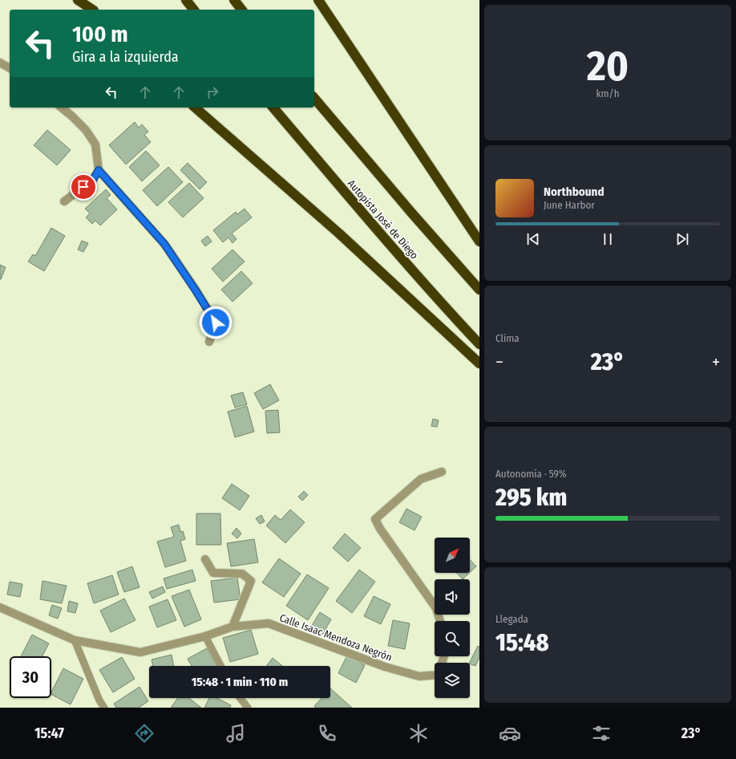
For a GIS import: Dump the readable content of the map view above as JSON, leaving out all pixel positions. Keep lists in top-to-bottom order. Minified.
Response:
{"streets":{"highway":["Autopista José de Diego"],"street":["Calle Isaac Mendoza Negrón"]},"north":"top right","page":{"tile":[["20","km/h"],"Clima",["Autonomía · 59%","295 km"],["Llegada","15:48"]],"turn":["100 m","Gira a la izquierda"],"song":["Northbound","June Harbor"],"heat":["−","23°","+"],"limit":"30","trip":"15:48 · 1 min · 110 m","tabs":["15:47","23°"]}}
